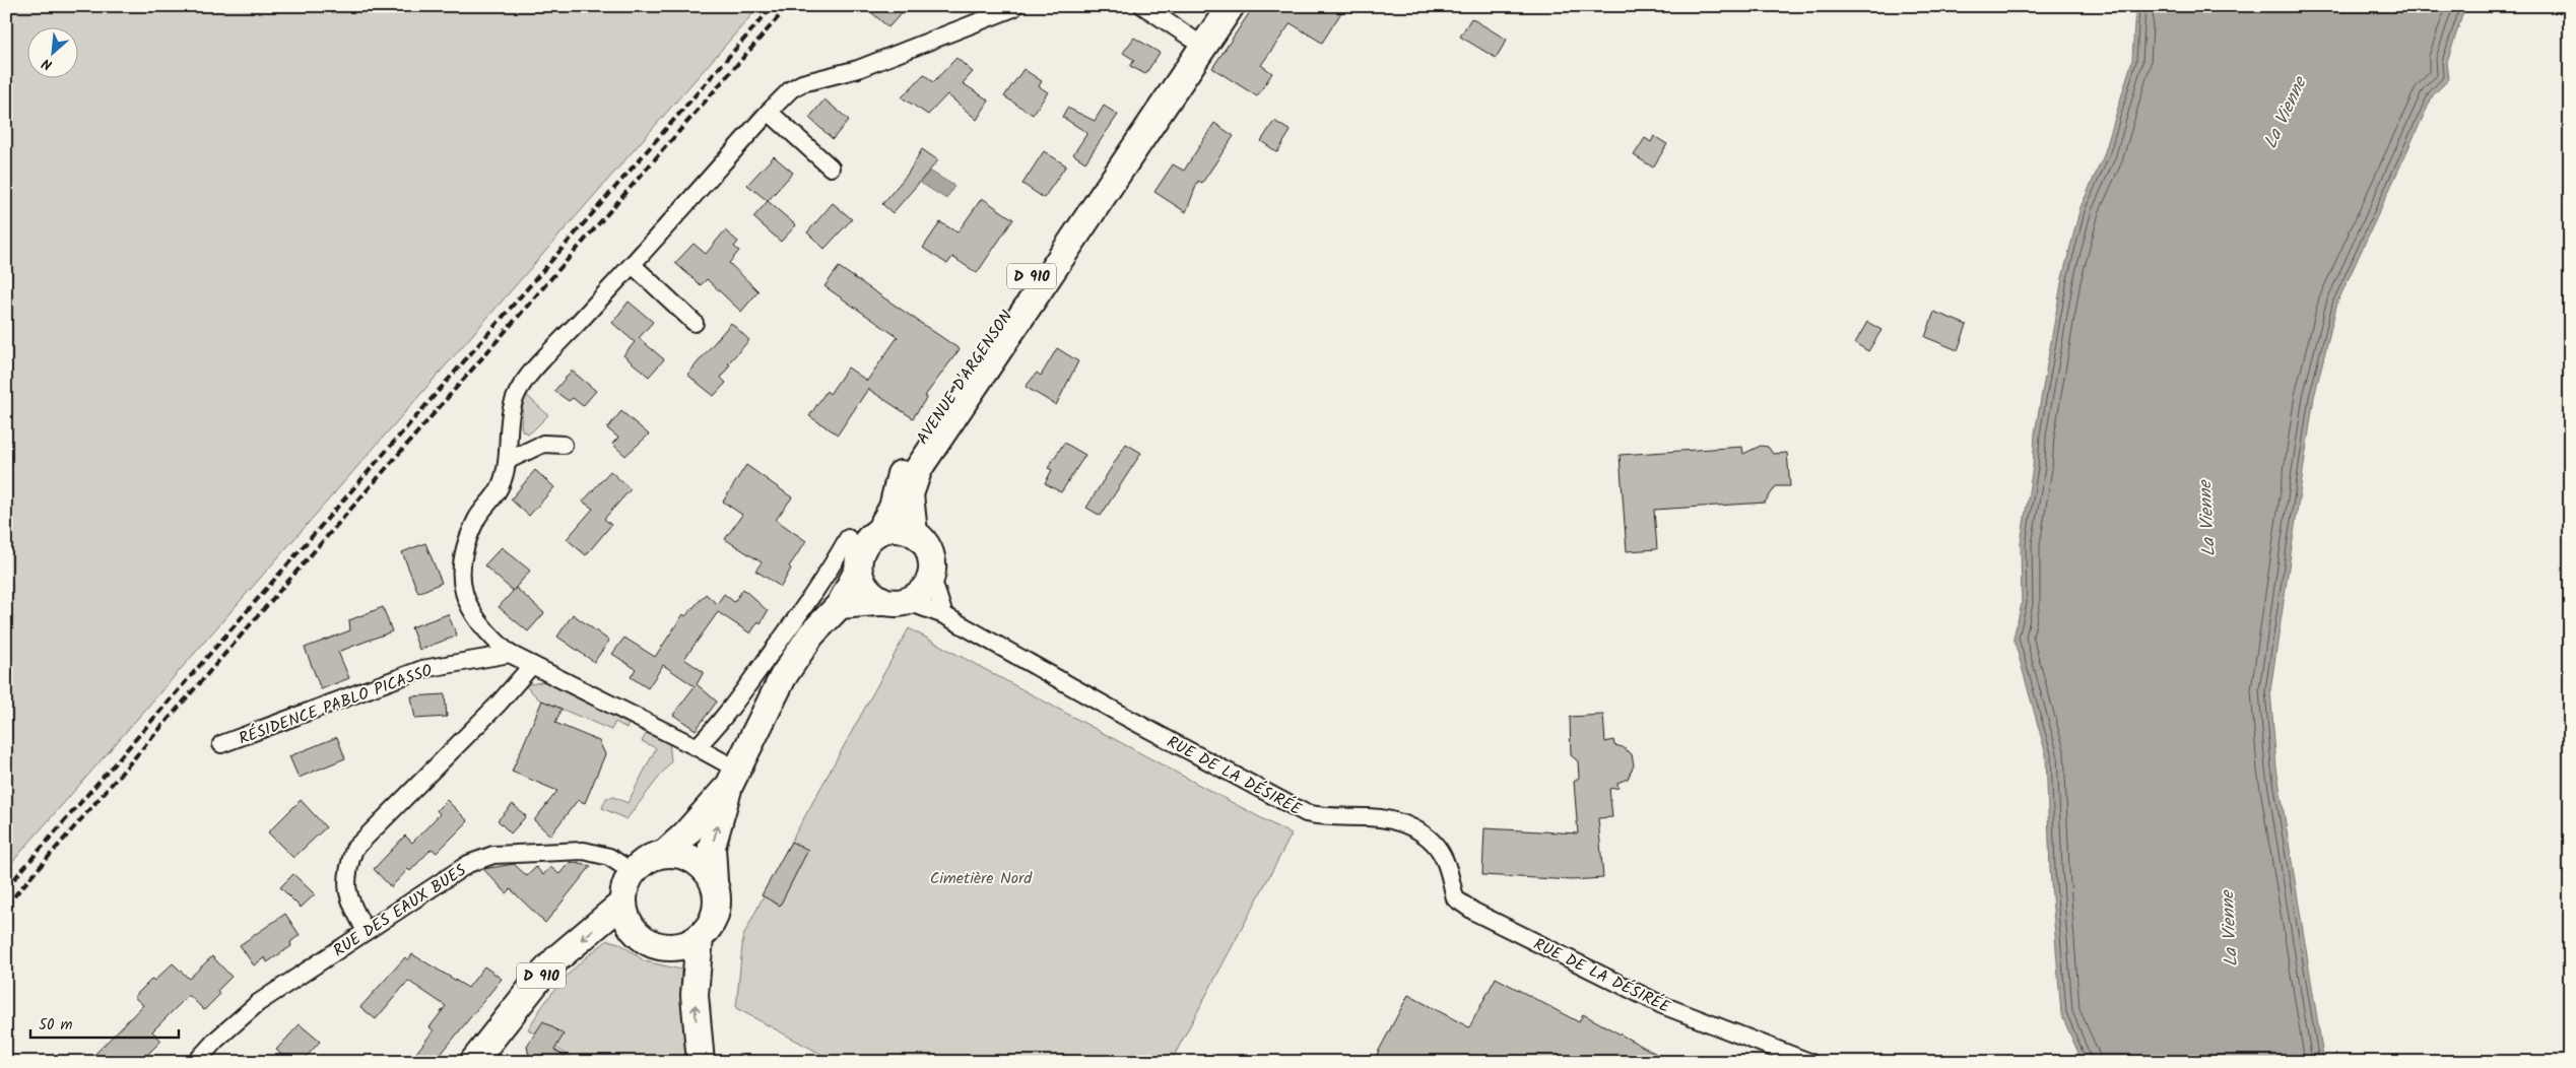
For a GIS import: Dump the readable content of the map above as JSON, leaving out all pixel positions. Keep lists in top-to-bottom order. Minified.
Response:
{"streets":{"main road":["D 910","AVENUE D'ARGENSON"],"street":["RÉSIDENCE PABLO PICASSO","RUE DE LA DÉSIRÉE","RUE DES EAUX BUES"]},"crossings":[["D 910","AVENUE D'ARGENSON"],["D 910","RUE DES EAUX BUES"],["AVENUE D'ARGENSON","RUE DE LA DÉSIRÉE"]],"water":["La Vienne"],"parks":["Cimetière Nord"],"scale_bar":"50 m","north":"bottom left"}
